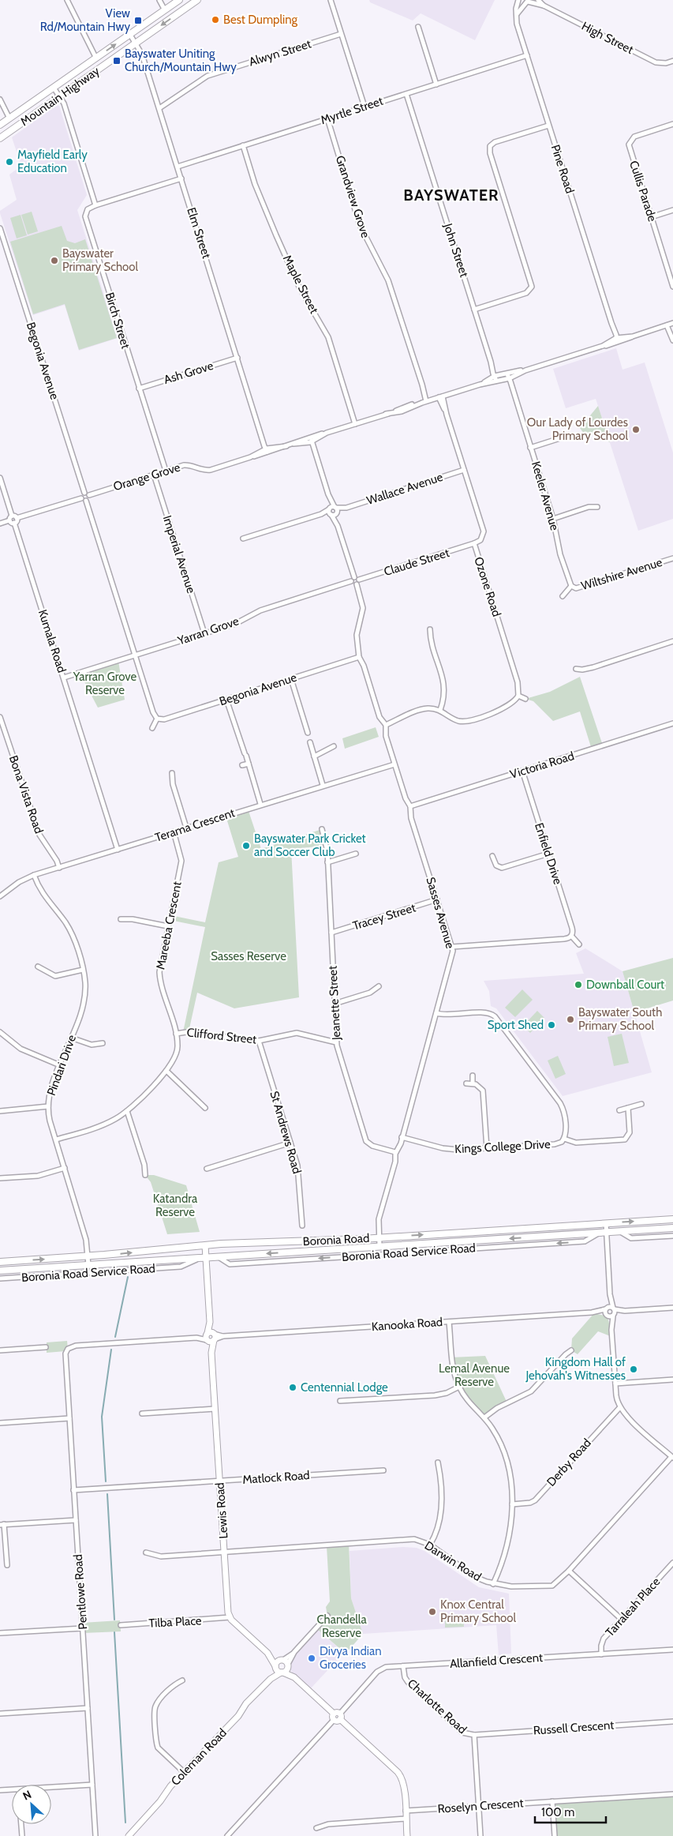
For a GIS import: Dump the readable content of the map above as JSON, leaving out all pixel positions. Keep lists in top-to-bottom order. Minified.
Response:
{"streets":{"main road":["Mountain Highway","Boronia Road"],"street":["High Street","Alwyn Street","Myrtle Street","Pine Road","Cullis Parade","Grandview Grove","Elm Street","John Street","Maple Street","Birch Street","Begonia Avenue","Ash Grove","Orange Grove","Wallace Avenue","Keeler Avenue","Imperial Avenue","Claude Street","Wiltshire Avenue","Ozone Road","Yarran Grove","Kumala Road","Victoria Road","Bona Vista Road","Terama Crescent","Enfield Drive","Sasses Avenue","Tracey Street","Mareeba Crescent","Jeanette Street","Clifford Street","Pindari Drive","St Andrews Road","Kings College Drive","Boronia Road Service Road","Kanooka Road","Derby Road","Matlock Road","Lewis Road","Darwin Road","Pentlowe Road","Tarraleah Place","Tilba Place","Allanfield Crescent","Charlotte Road","Russell Crescent","Coleman Road","Roselyn Crescent"]},"crossings":[["High Street","Pine Road"],["Alwyn Street","Elm Street"],["Mountain Highway","Elm Street"],["Myrtle Street","Pine Road"],["Myrtle Street","Grandview Grove"],["Myrtle Street","Elm Street"],["Myrtle Street","John Street"],["Myrtle Street","Maple Street"],["Pine Road","Orange Grove"],["Grandview Grove","Orange Grove"],["Elm Street","Ash Grove"],["Elm Street","Orange Grove"],["John Street","Orange Grove"],["Maple Street","Orange Grove"],["Birch Street","Ash Grove"],["Birch Street","Orange Grove"],["Begonia Avenue","Sasses Avenue"],["Orange Grove","Keeler Avenue"],["Orange Grove","Imperial Avenue"],["Orange Grove","Ozone Road"],["Wallace Avenue","Ozone Road"],["Keeler Avenue","Wiltshire Avenue"],["Imperial Avenue","Yarran Grove"],["Claude Street","Ozone Road"],["Yarran Grove","Kumala Road"],["Kumala Road","Terama Crescent"],["Victoria Road","Enfield Drive"],["Victoria Road","Sasses Avenue"],["Bona Vista Road","Terama Crescent"],["Terama Crescent","Sasses Avenue"],["Terama Crescent","Mareeba Crescent"],["Terama Crescent","Pindari Drive"],["Sasses Avenue","Tracey Street"],["Sasses Avenue","Jeanette Street"],["Sasses Avenue","Kings College Drive"],["Sasses Avenue","Boronia Road"],["Tracey Street","Jeanette Street"],["Mareeba Crescent","Clifford Street"],["Mareeba Crescent","Pindari Drive"],["Jeanette Street","Clifford Street"],["Clifford Street","St Andrews Road"],["Pindari Drive","Boronia Road"],["Boronia Road","Boronia Road Service Road"],["Boronia Road","Lewis Road"],["Kanooka Road","Lewis Road"],["Kanooka Road","Pentlowe Road"],["Matlock Road","Lewis Road"],["Matlock Road","Pentlowe Road"],["Lewis Road","Darwin Road"],["Lewis Road","Pentlowe Road"],["Lewis Road","Tilba Place"],["Tarraleah Place","Allanfield Crescent"],["Allanfield Crescent","Charlotte Road"],["Charlotte Road","Russell Crescent"],["Charlotte Road","Roselyn Crescent"]],"one_way":["Boronia Road Service Road"],"districts":["BAYSWATER"],"parks":["Yarran Grove Reserve","Sasses Reserve","Katandra Reserve","Lemal Avenue Reserve","Chandella Reserve"],"places":{"other":["Best Dumpling","Mayfield Early Education","Bayswater Primary School","Our Lady of Lourdes Primary School","Bayswater Park Cricket and Soccer Club","Downball Court","Bayswater South Primary School","Sport Shed","Kingdom Hall of Jehovah's Witnesses","Centennial Lodge","Knox Central Primary School","Divya Indian Groceries"],"transit":["View Rd/Mountain Hwy","Bayswater Uniting Church/Mountain Hwy"]},"scale_bar":"100 m","north":"top left"}
